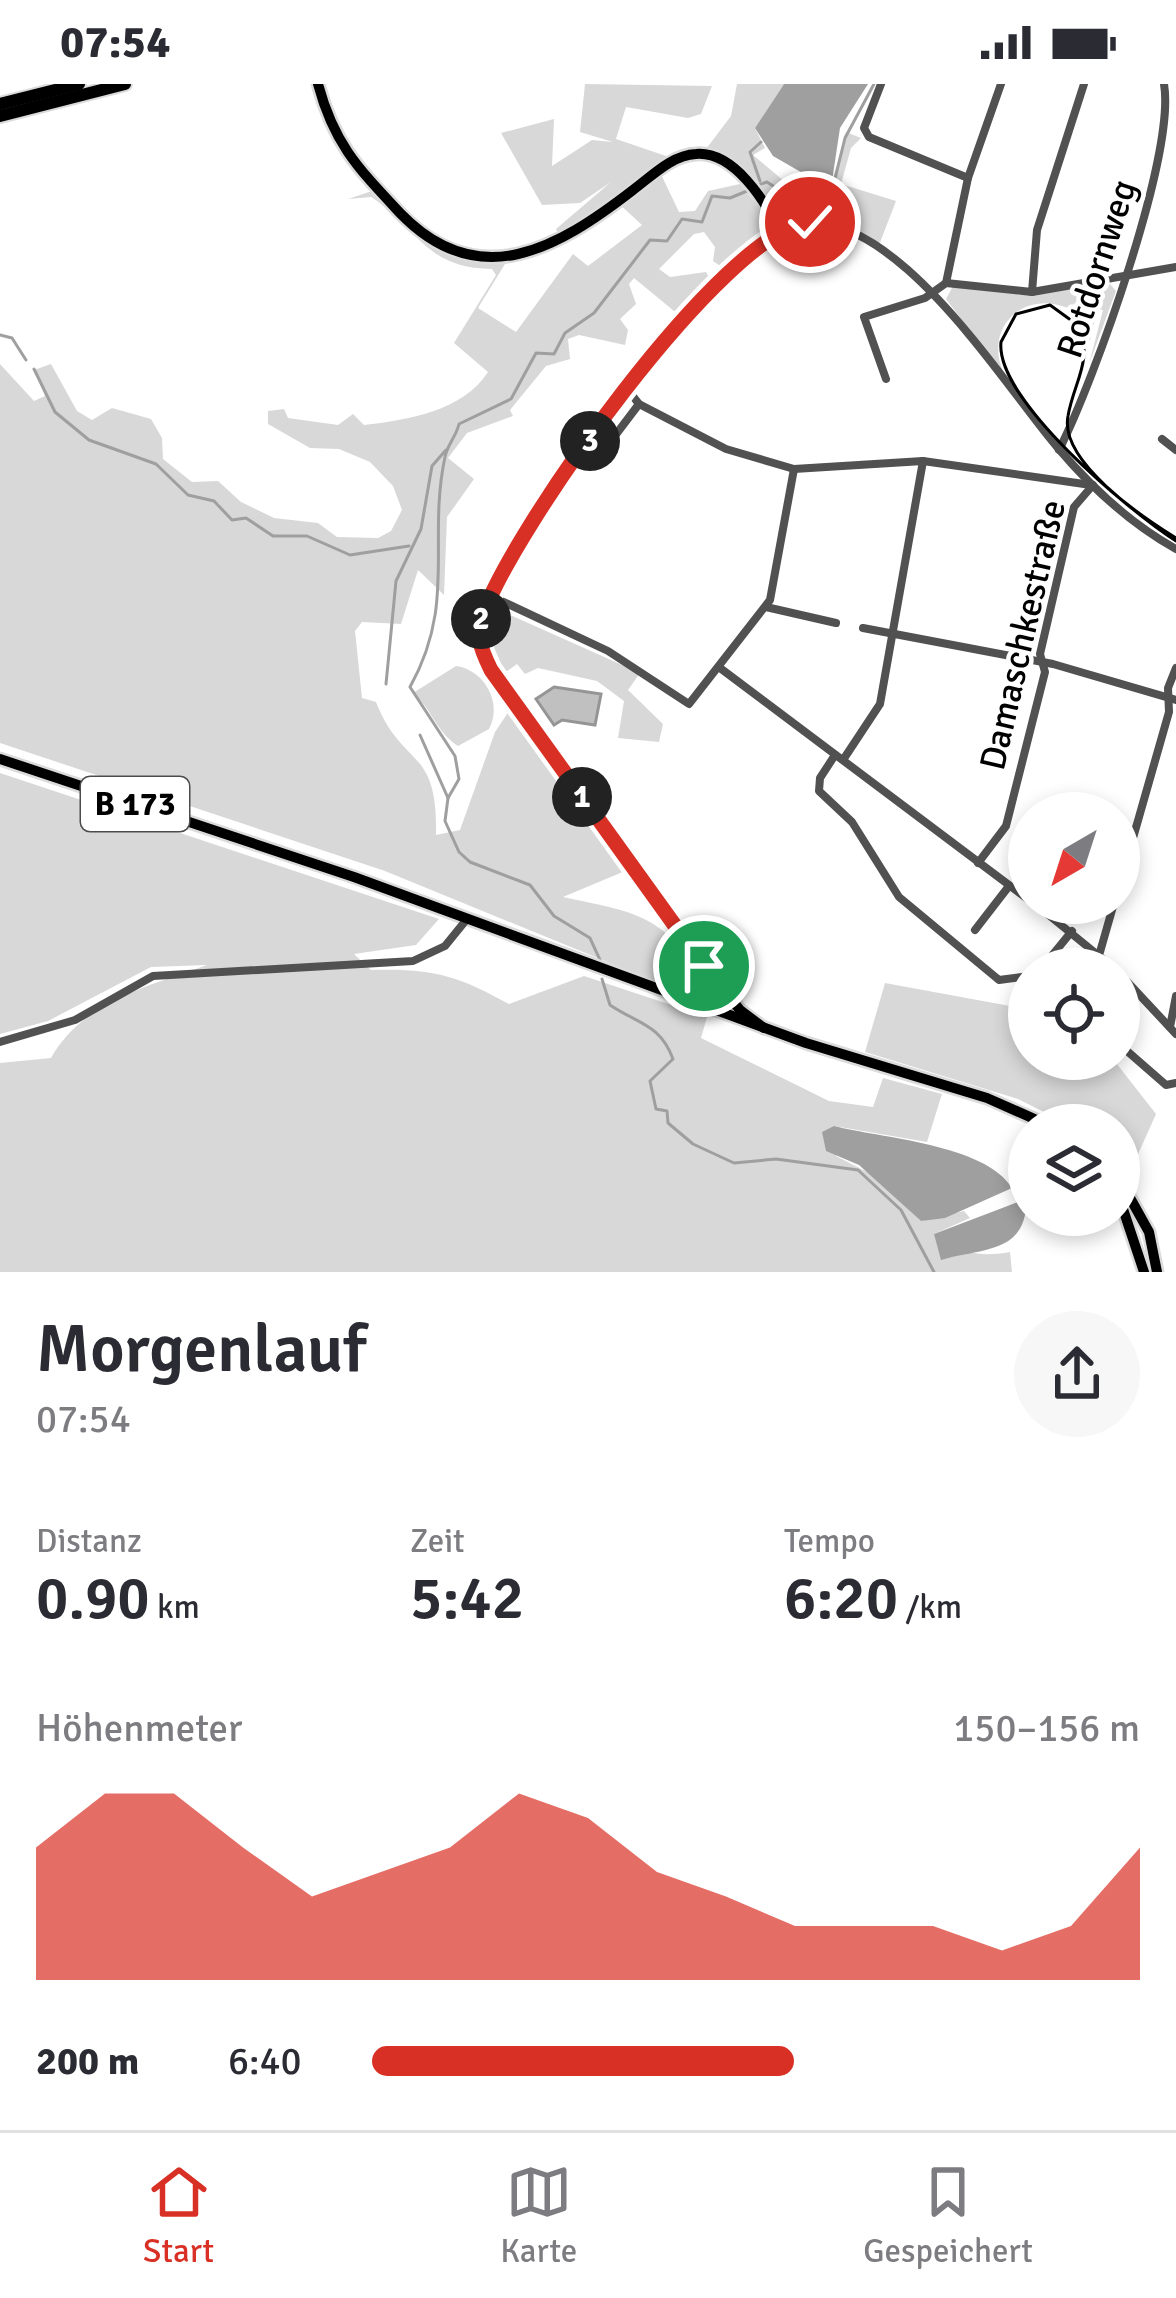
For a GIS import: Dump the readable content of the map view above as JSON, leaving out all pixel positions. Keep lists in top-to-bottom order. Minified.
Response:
{"streets":{"main road":["B 173"],"street":["Rotdornweg","Damaschkestraße"]},"north":"bottom left","page":{"status":"07:54","pins":["3","2","1"],"heading":["Morgenlauf","07:54"],"stats":[["Distanz","0.90 km"],["Zeit","5:42"],["Tempo","6:20 /km"]],"chart":["Höhenmeter","150–156 m"],"list":[{"name":"200 m","note":"6:40"}],"tabs":["Start","Karte","Gespeichert"]}}
